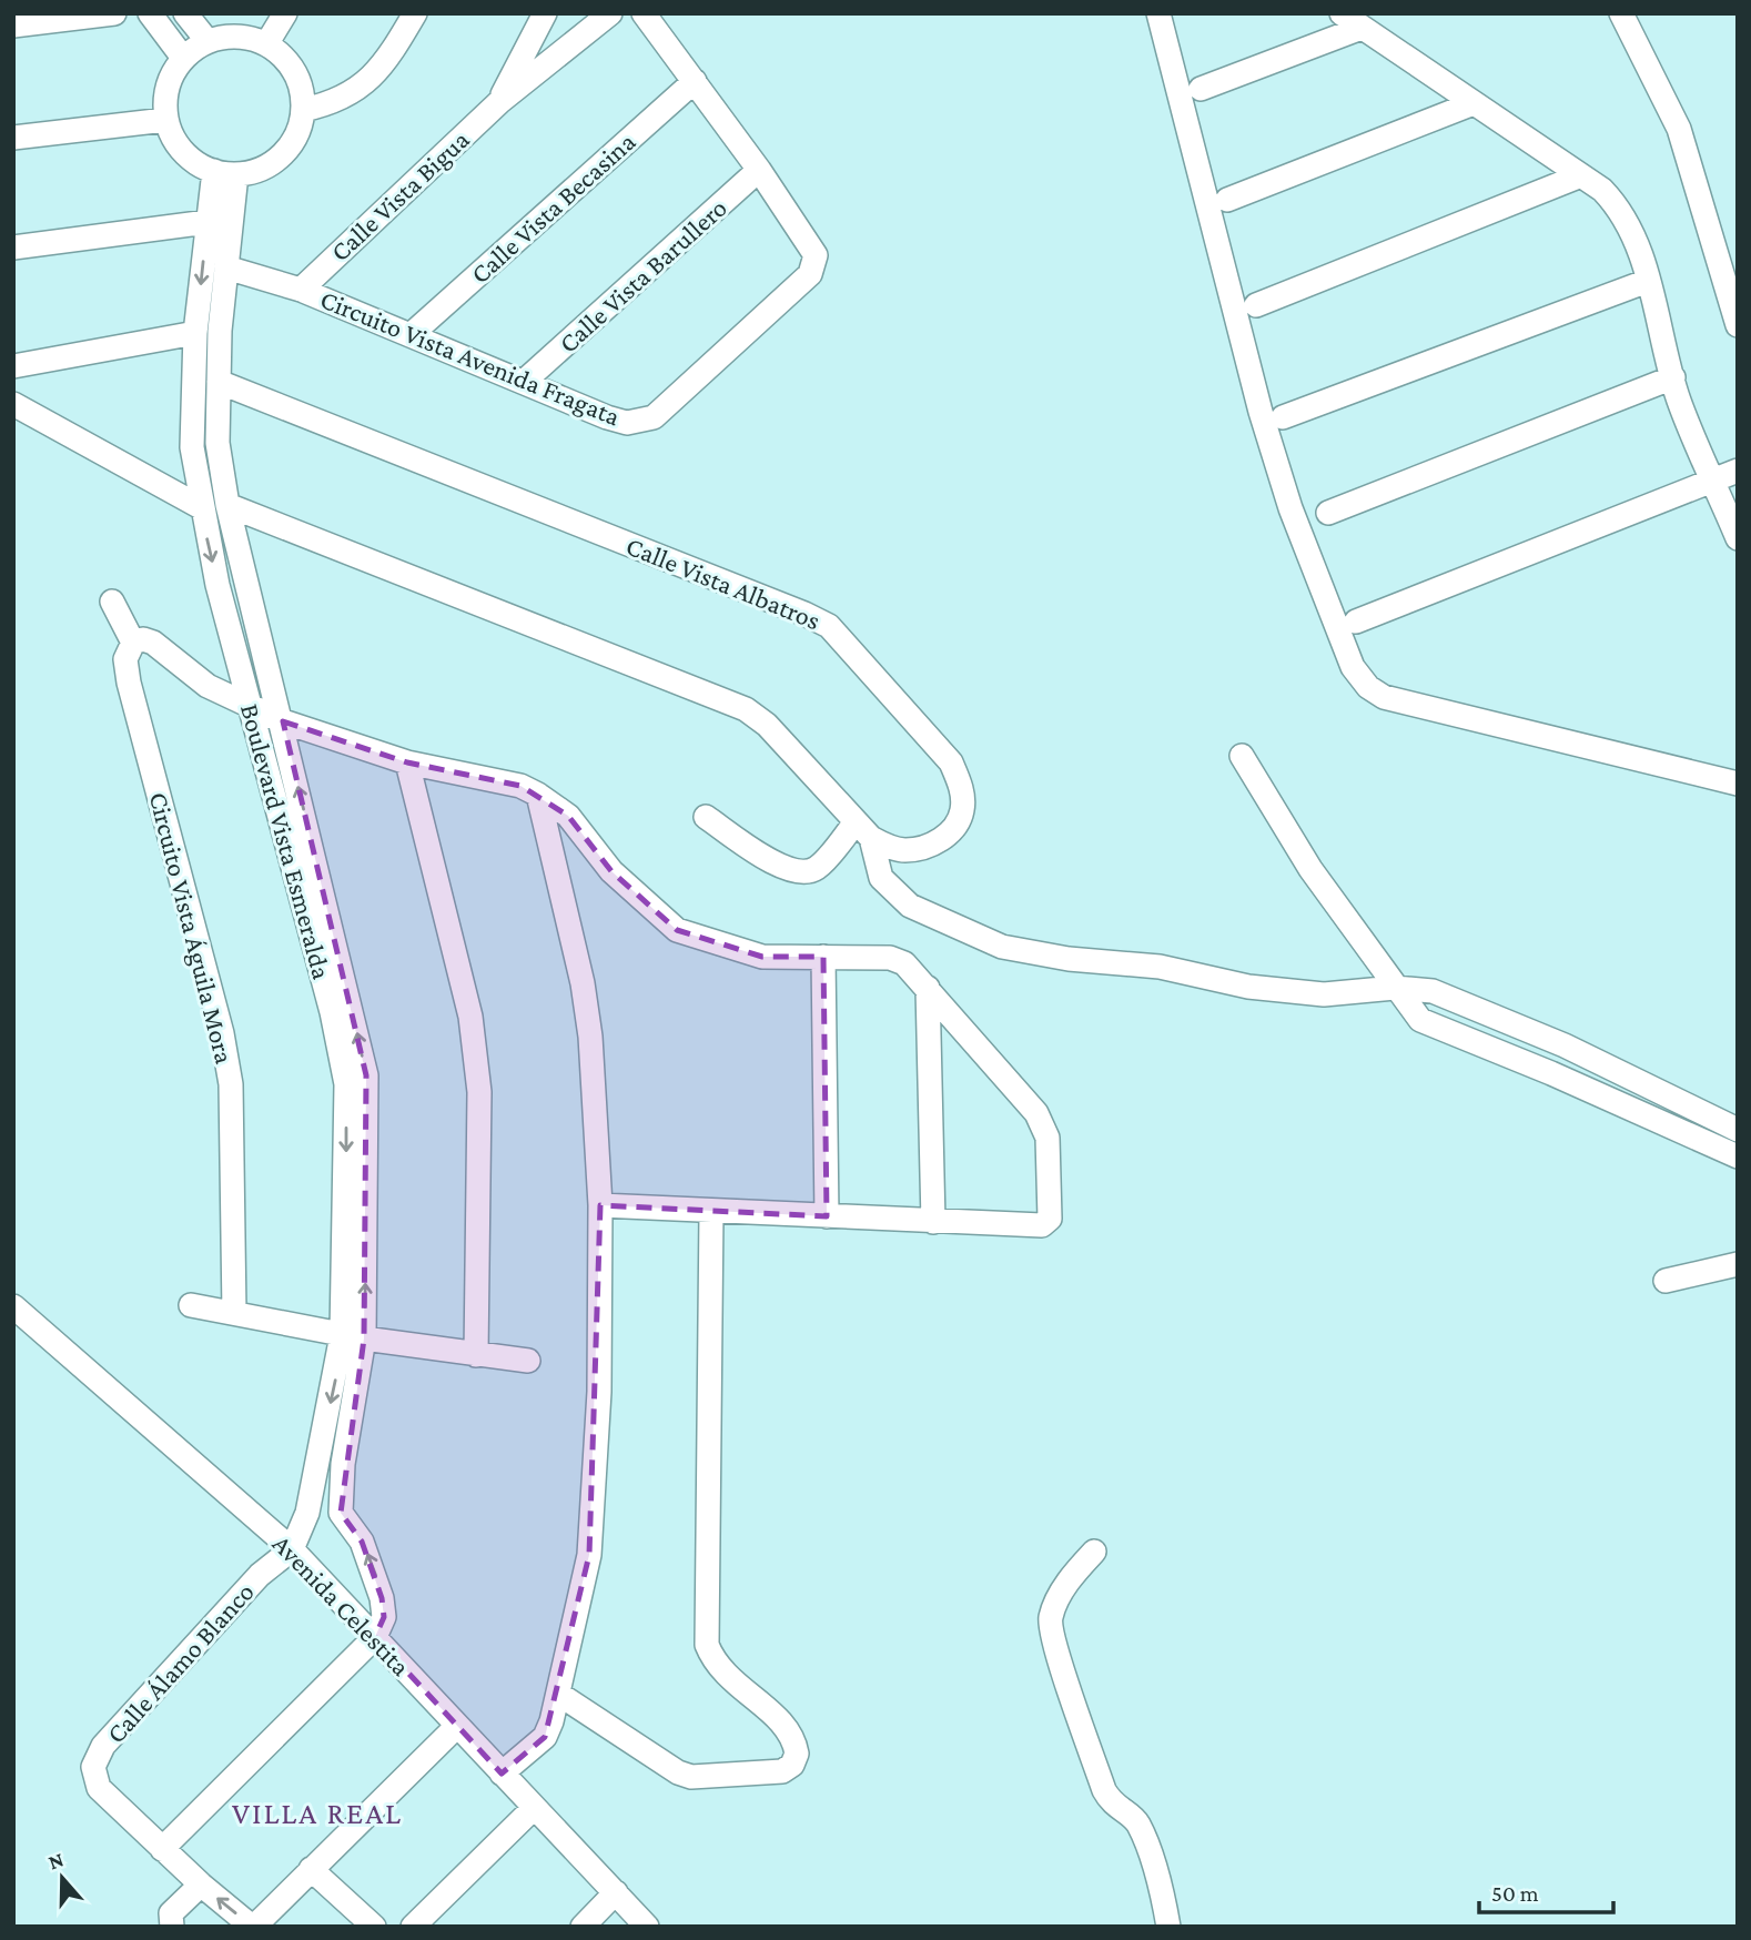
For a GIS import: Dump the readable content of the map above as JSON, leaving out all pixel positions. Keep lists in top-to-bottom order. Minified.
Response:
{"streets":{"street":["Calle Vista Bigua","Calle Vista Becasina","Calle Vista Barullero","Circuito Vista Avenida Fragata","Calle Vista Albatros","Boulevard Vista Esmeralda","Circuito Vista Águila Mora","Avenida Celestita","Calle Álamo Blanco"]},"crossings":[["Calle Vista Bigua","Circuito Vista Avenida Fragata"],["Calle Vista Becasina","Circuito Vista Avenida Fragata"],["Calle Vista Barullero","Circuito Vista Avenida Fragata"],["Circuito Vista Avenida Fragata","Boulevard Vista Esmeralda"],["Calle Vista Albatros","Boulevard Vista Esmeralda"],["Boulevard Vista Esmeralda","Avenida Celestita"],["Boulevard Vista Esmeralda","Calle Álamo Blanco"],["Avenida Celestita","Calle Álamo Blanco"]],"districts":["VILLA REAL"],"scale_bar":"50 m","north":"top"}
